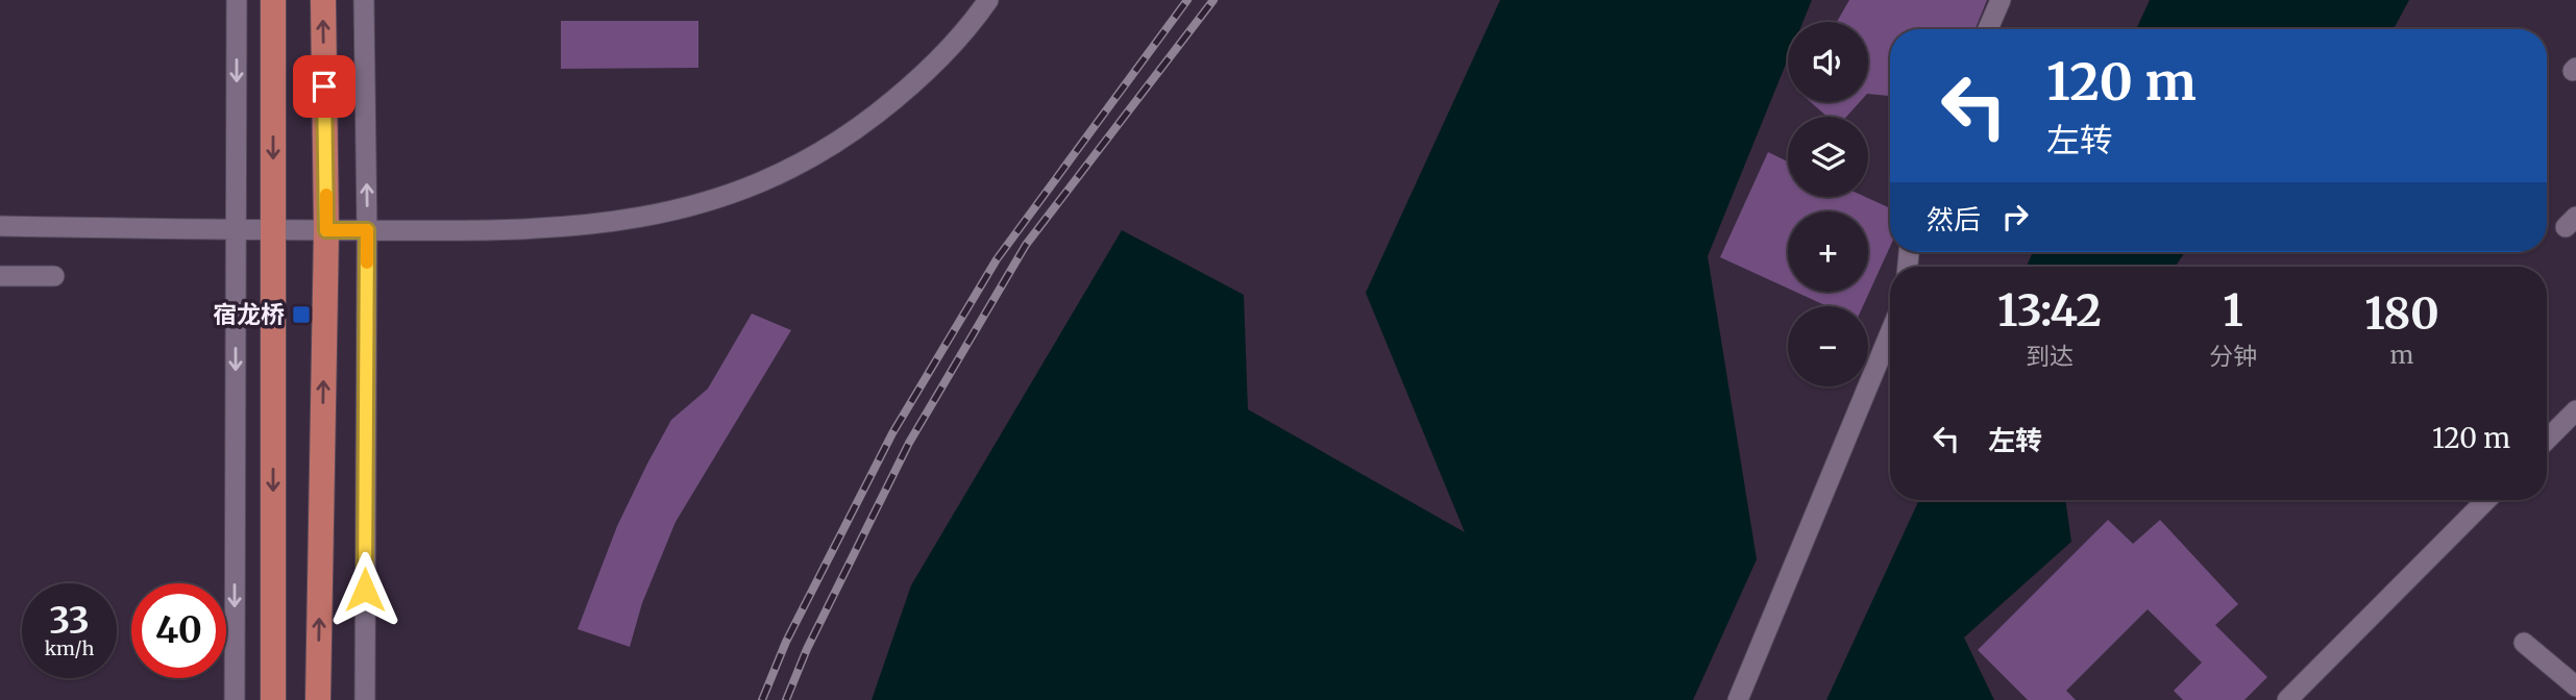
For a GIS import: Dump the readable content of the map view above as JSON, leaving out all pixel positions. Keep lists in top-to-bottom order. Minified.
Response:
{"places":{"transit":["宿龙桥"]},"page":{"map_buttons":["+","−"],"turn":["120 m","左转"],"then":"然后","eta":["13:42","到达","1","分钟","180","m"],"list":[{"name":"左转","value":"120 m"}],"speed":"33 km/h","limit":"40"}}
